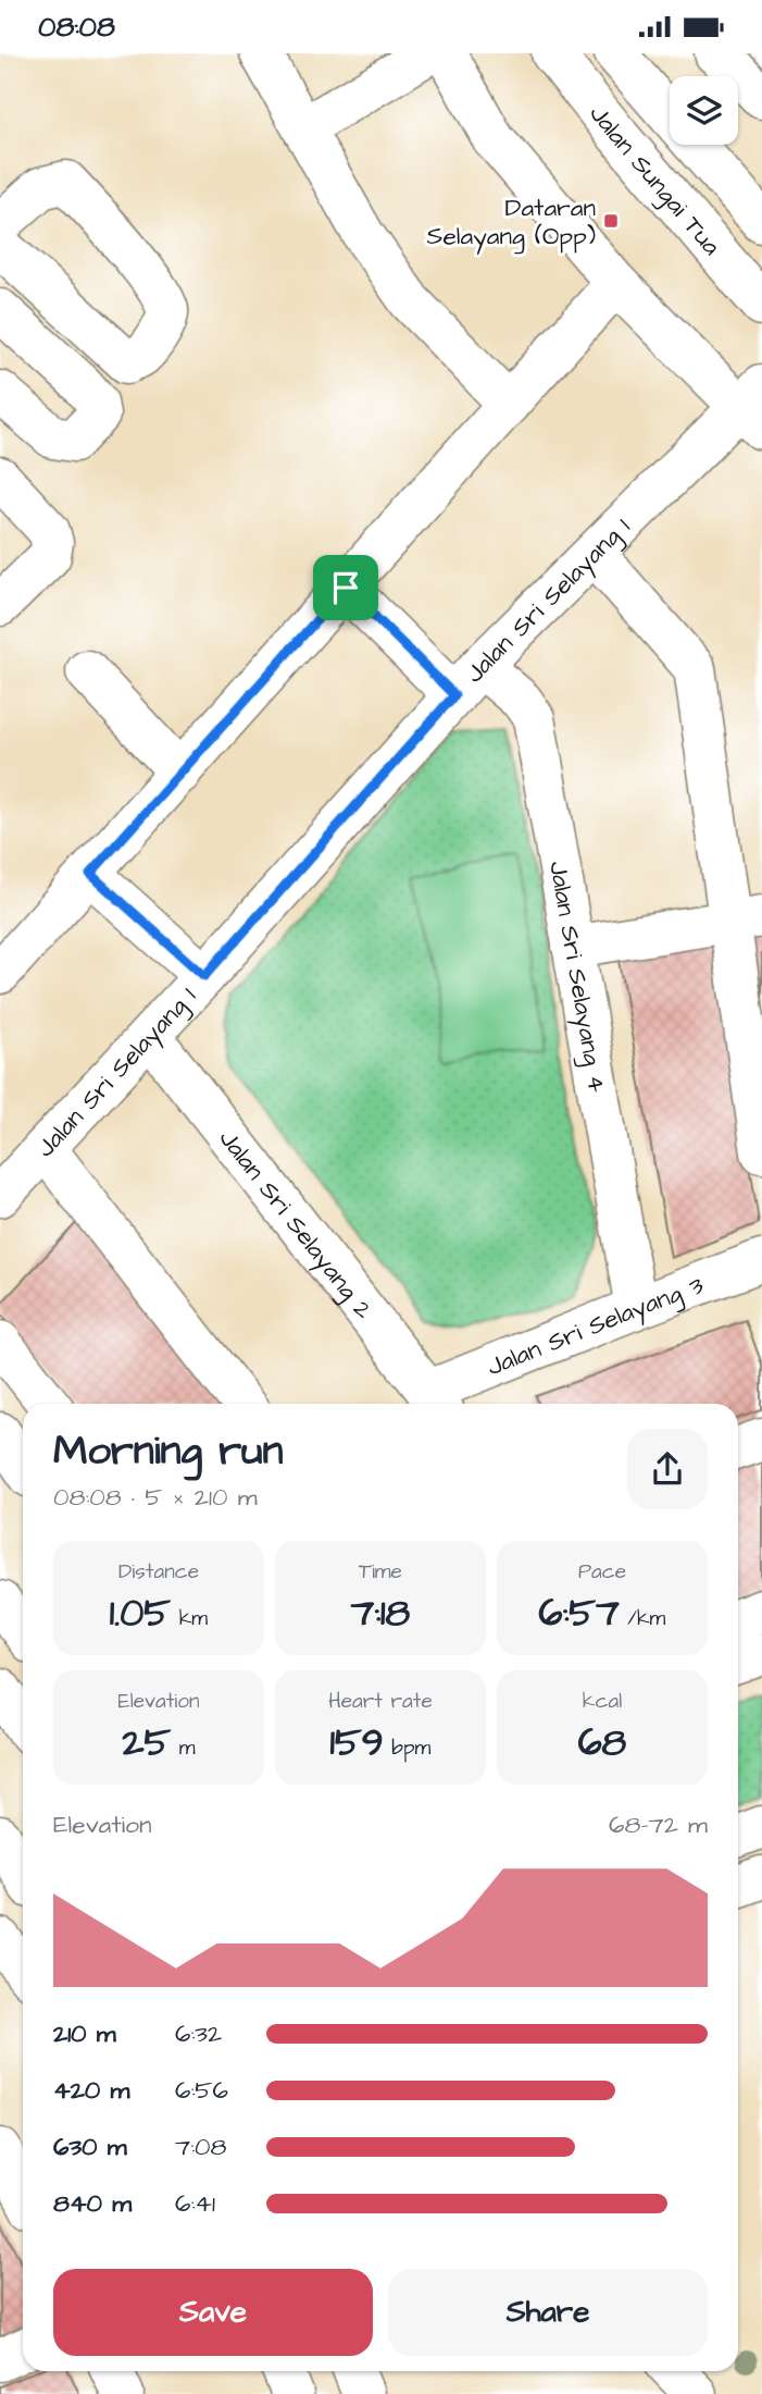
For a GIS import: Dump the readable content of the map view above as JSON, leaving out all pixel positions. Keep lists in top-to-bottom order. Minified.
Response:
{"streets":{"main road":["Jalan Sungai Tua","Jalan Sri Selayang 1","Jalan Sri Selayang 4","Jalan Sri Selayang 2","Jalan Sri Selayang 3"]},"crossings":[["Jalan Sri Selayang 1","Jalan Sri Selayang 4"],["Jalan Sri Selayang 1","Jalan Sri Selayang 2"],["Jalan Sri Selayang 4","Jalan Sri Selayang 3"],["Jalan Sri Selayang 2","Jalan Sri Selayang 3"]],"places":{"transit":["Dataran Selayang (Opp)"]},"page":{"status":"08:08","heading":["Morning run","08:08 · 5 × 210 m"],"stats":[["Distance","1.05 km"],["Time","7:18"],["Pace","6:57 /km"],["Elevation","25 m"],["Heart rate","159 bpm"],["kcal","68"]],"chart":["Elevation","68–72 m"],"list":[{"name":"210 m","note":"6:32"},{"name":"420 m","note":"6:56"},{"name":"630 m","note":"7:08"},{"name":"840 m","note":"6:41"}],"buttons":["Save","Share"]}}
